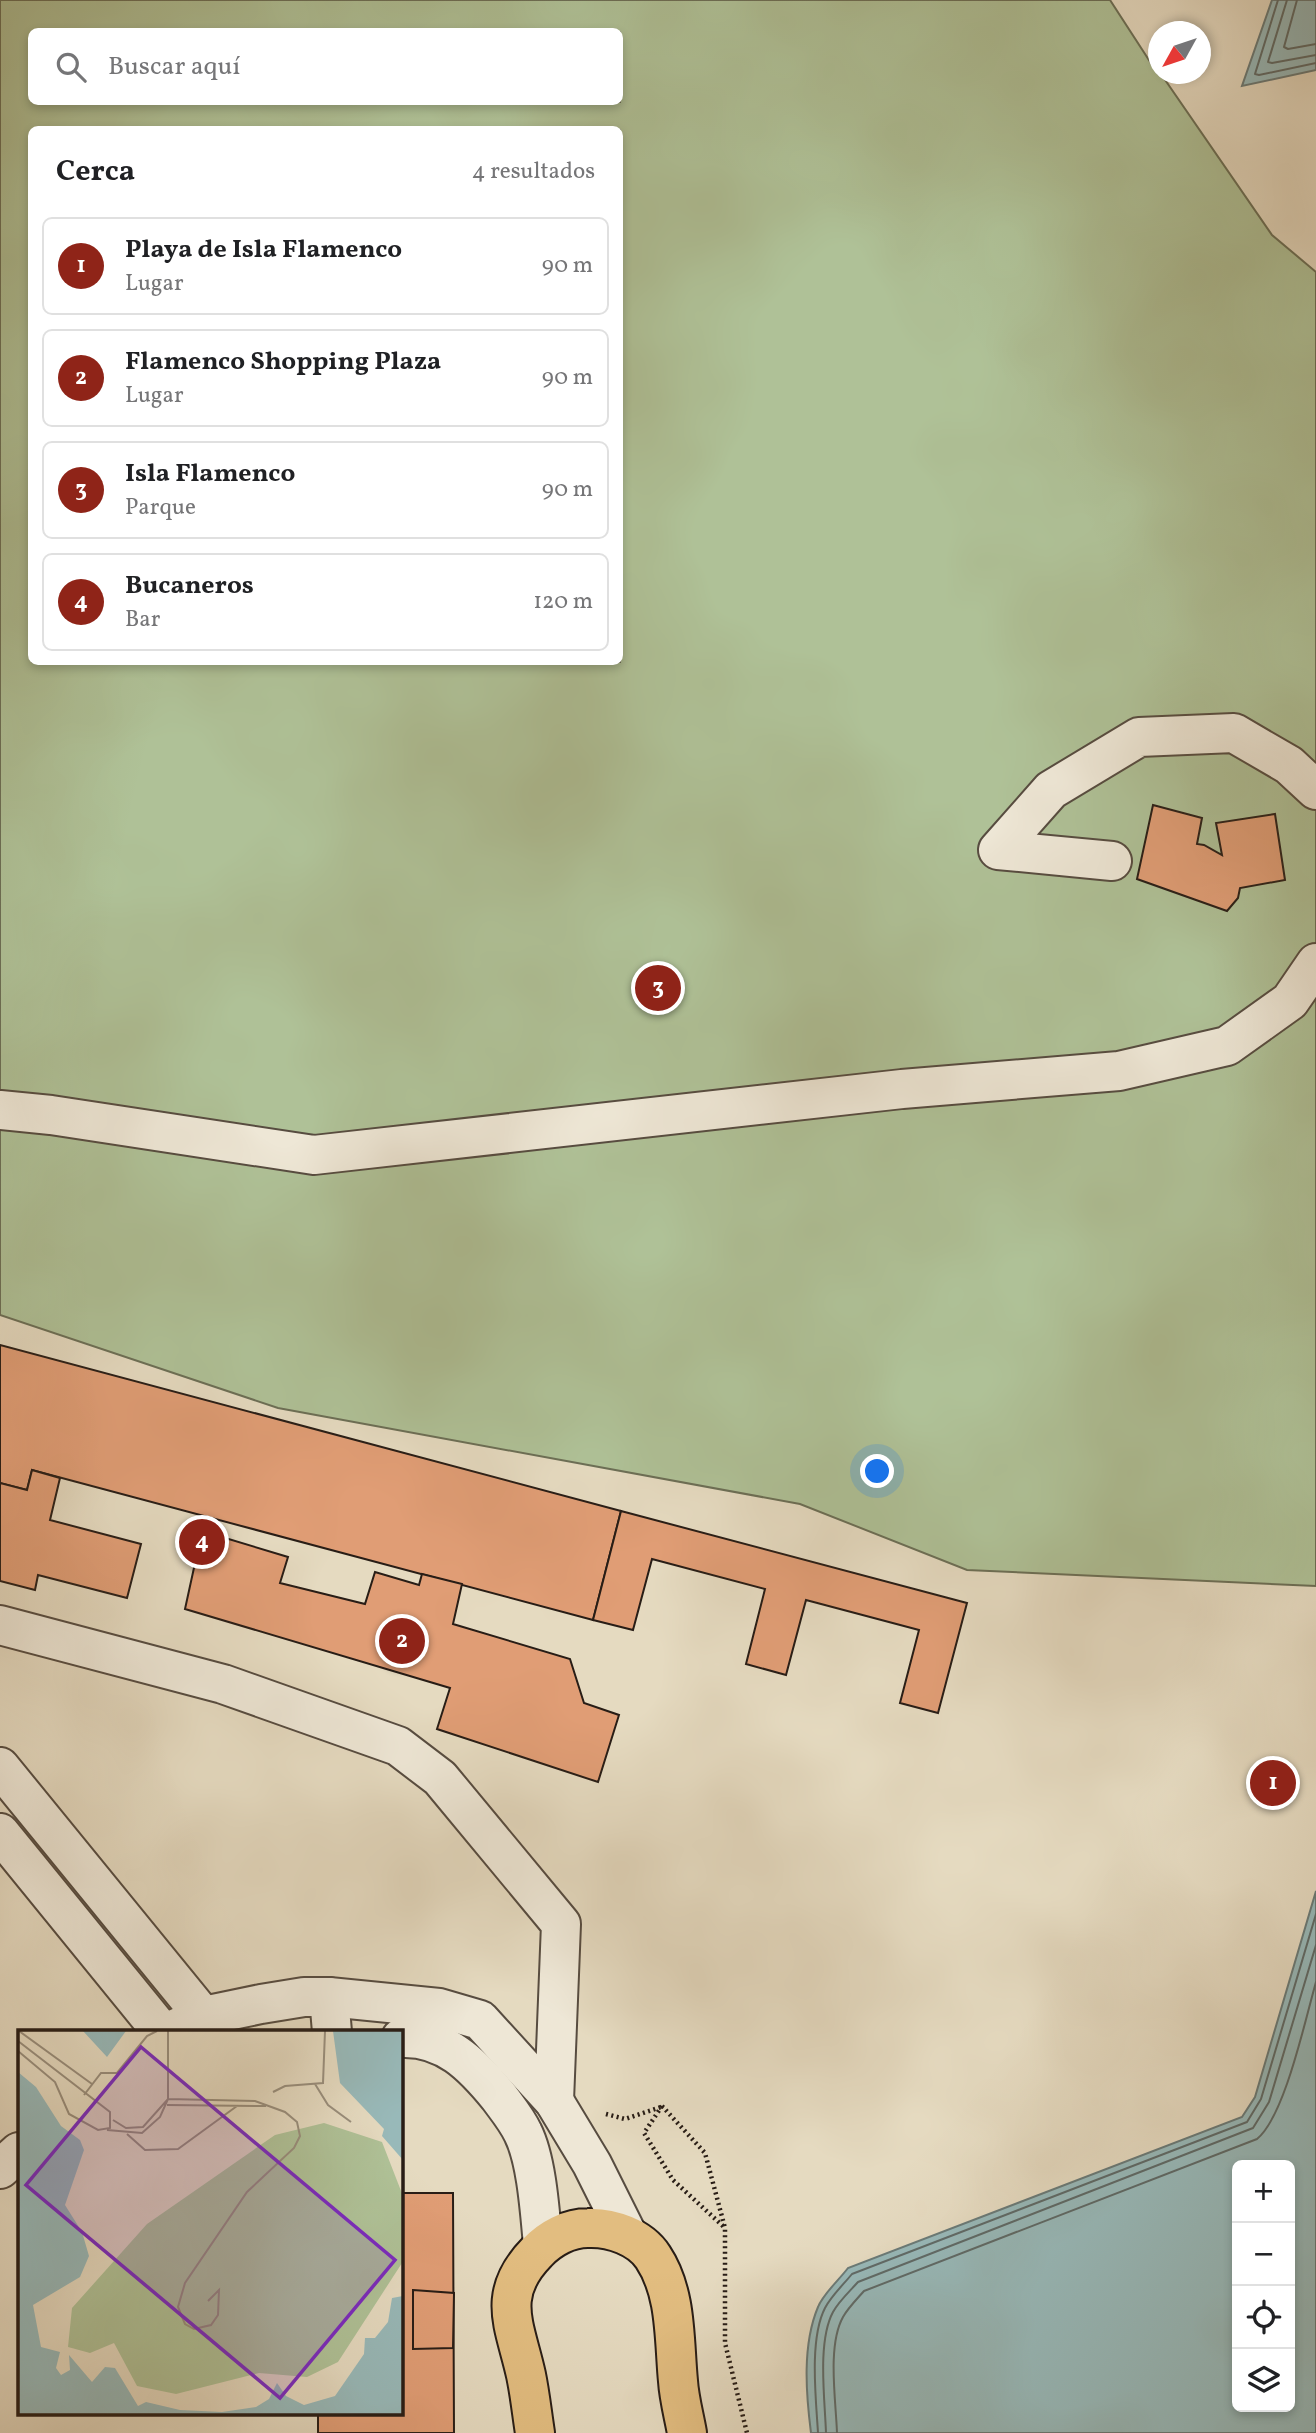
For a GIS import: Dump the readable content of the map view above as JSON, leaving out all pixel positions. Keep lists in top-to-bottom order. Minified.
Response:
{"north":"bottom left","page":{"search":"Buscar aquí","heading":["Cerca","4 resultados"],"list":[{"mark":"1","name":"Playa de Isla Flamenco","note":"Lugar","value":"90 m"},{"mark":"2","name":"Flamenco Shopping Plaza","note":"Lugar","value":"90 m"},{"mark":"3","name":"Isla Flamenco","note":"Parque","value":"90 m"},{"mark":"4","name":"Bucaneros","note":"Bar","value":"120 m"}],"pins":["3","4","2","1"],"map_buttons":["+","−"]}}
